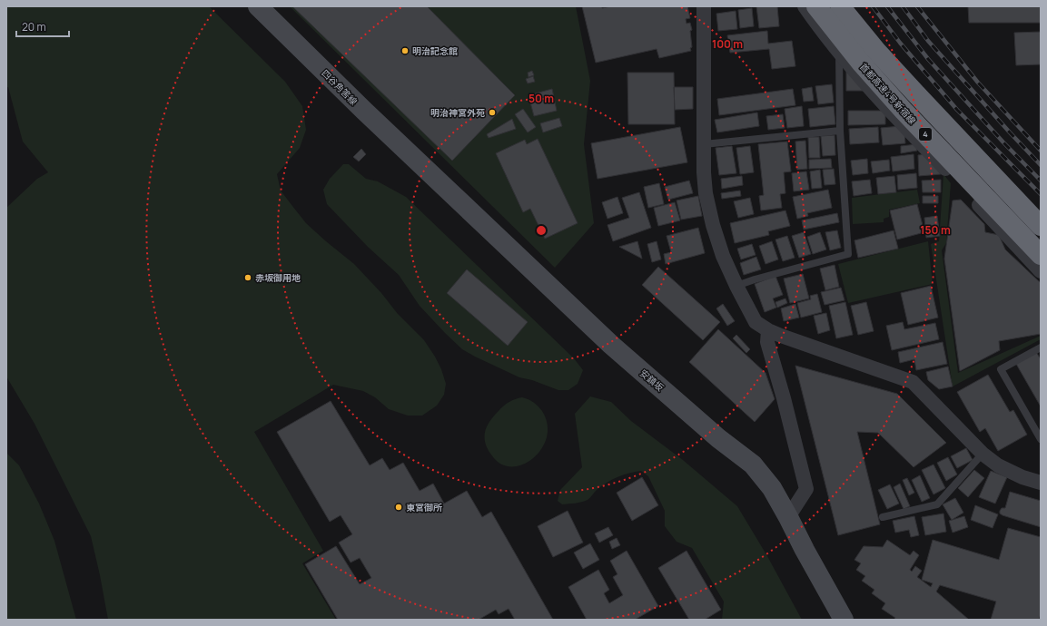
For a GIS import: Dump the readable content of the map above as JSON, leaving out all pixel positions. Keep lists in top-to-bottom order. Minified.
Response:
{"streets":{"highway":["首都高速4号新宿線","4"],"main road":["四谷角筈線","安鎮坂"]},"crossings":[["四谷角筈線","安鎮坂"]],"places":["明治記念館","明治神宮外苑","赤坂御用地","東宮御所"],"scale_bar":"20 m","rings":["100 m","50 m","150 m"]}
